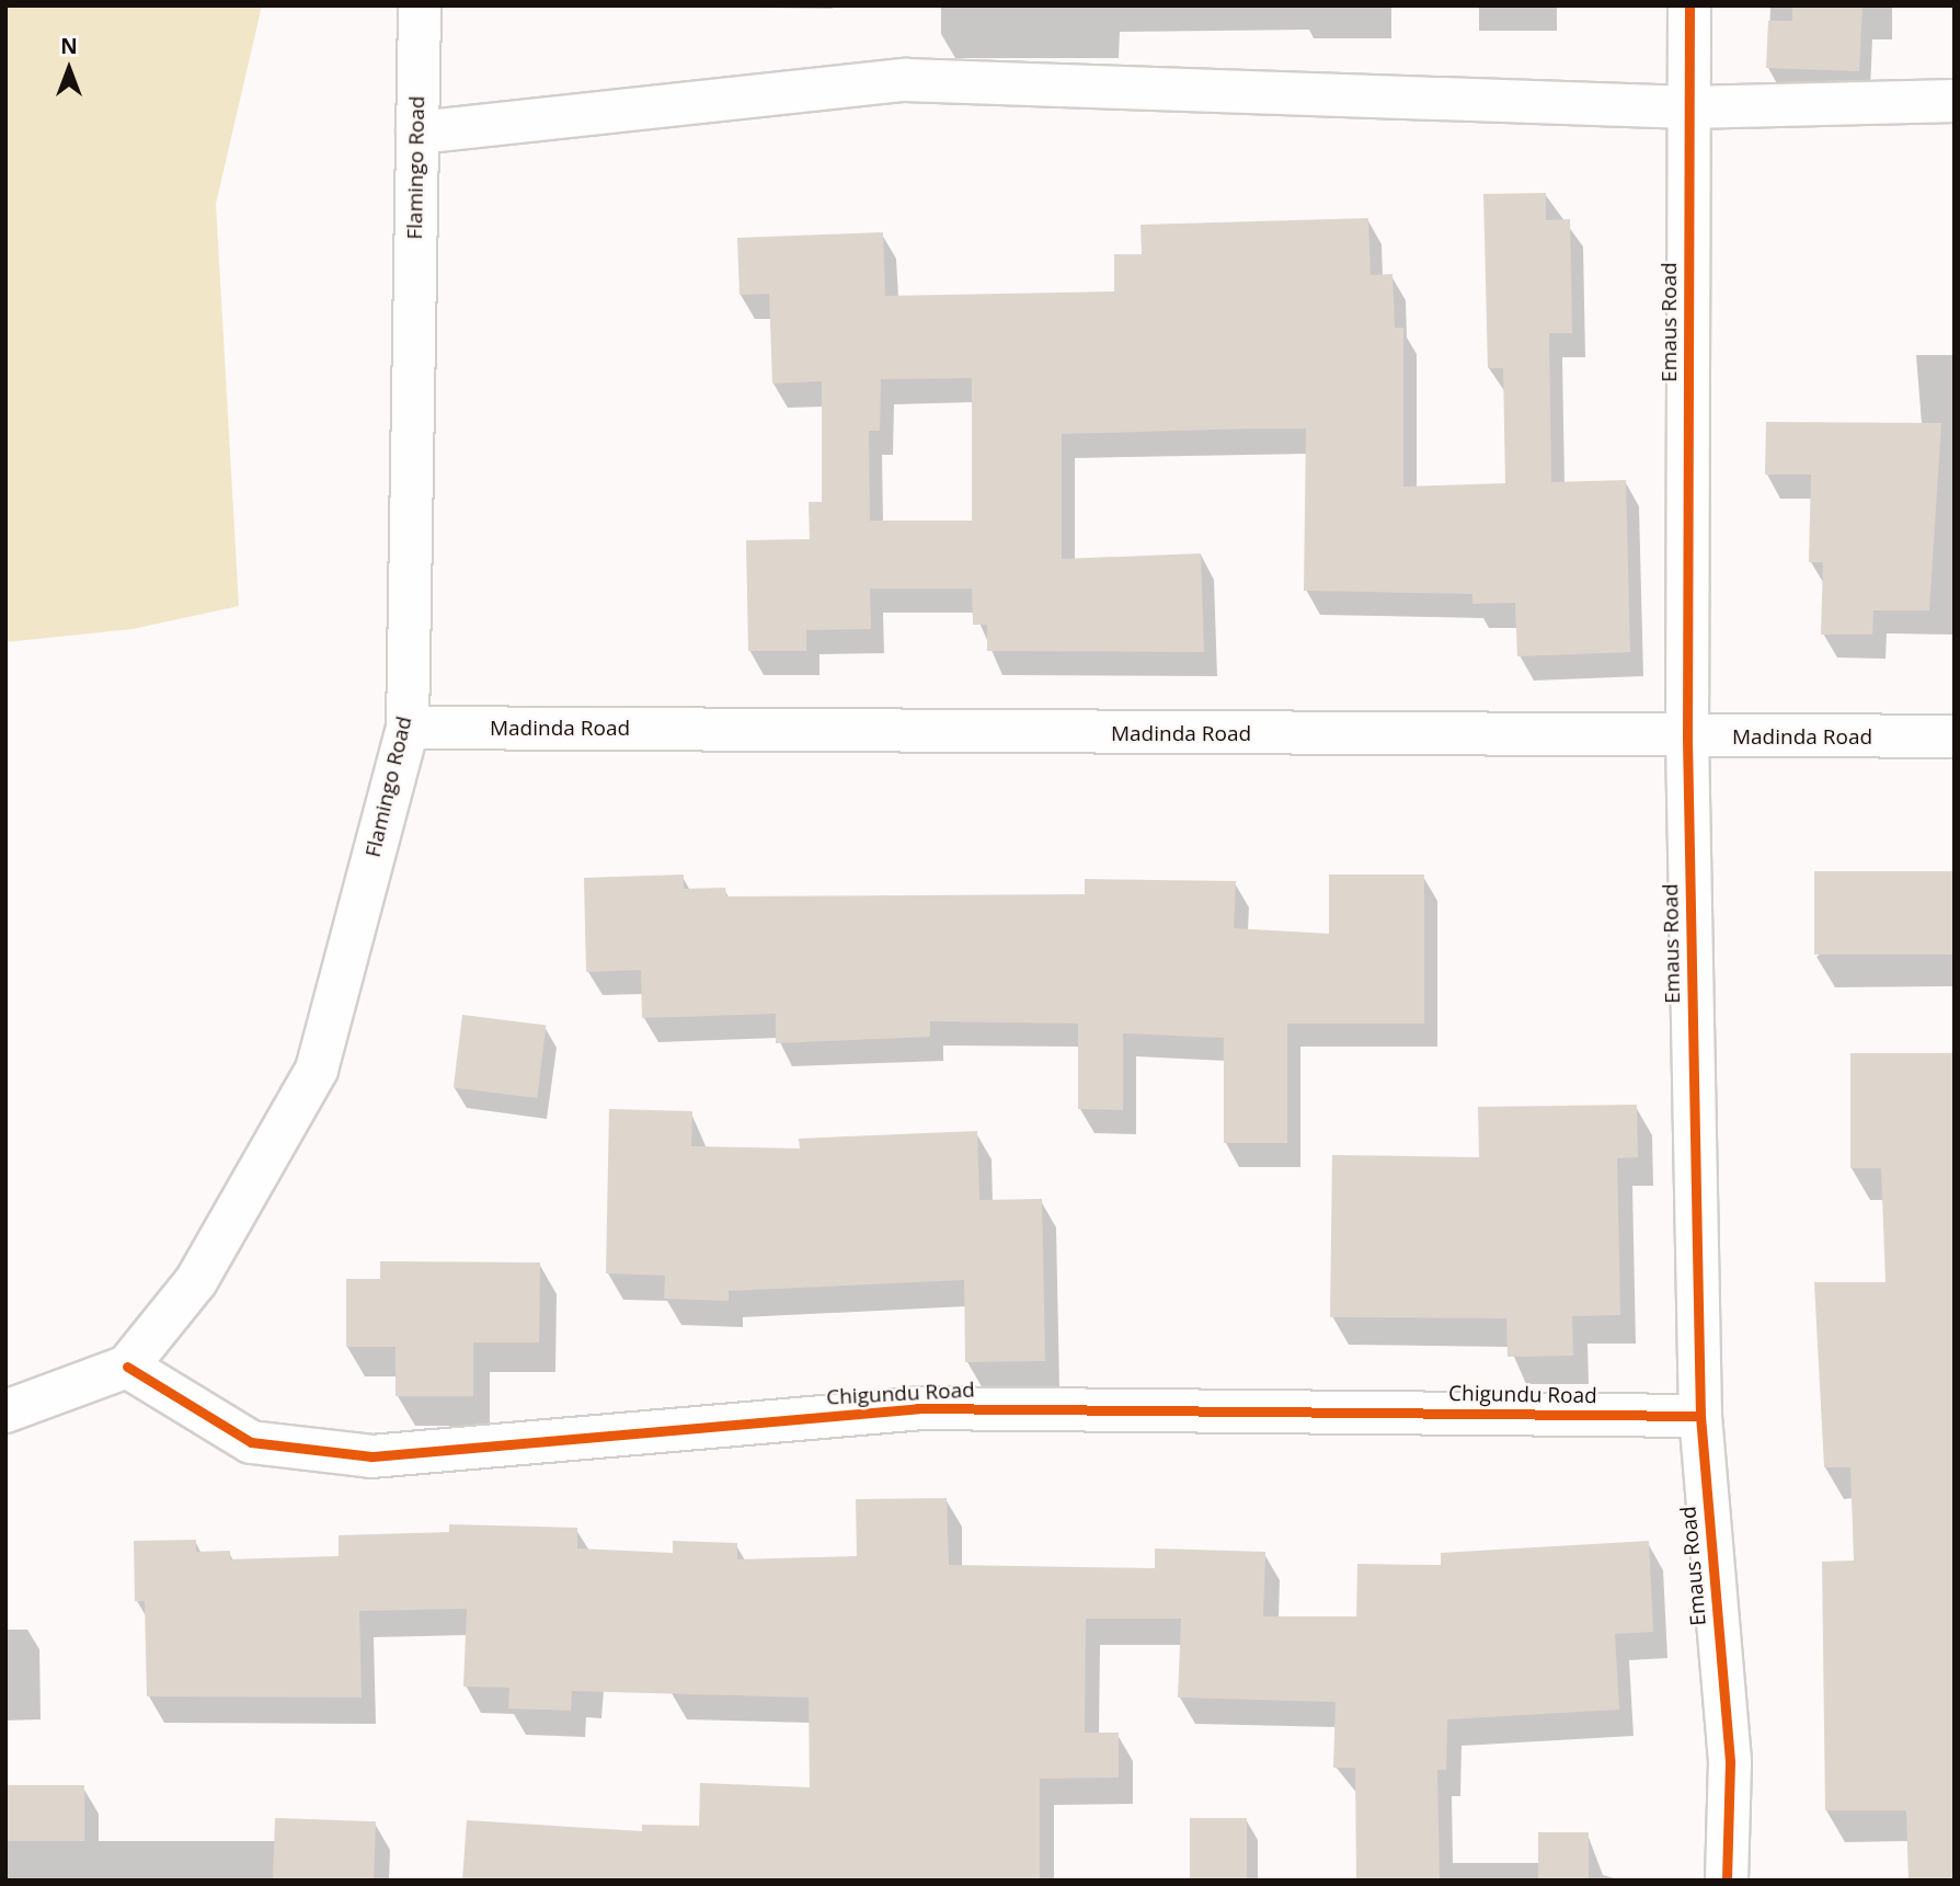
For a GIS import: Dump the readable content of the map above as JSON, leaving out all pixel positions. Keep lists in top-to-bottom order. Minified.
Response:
{"streets":{"street":["Flamingo Road","Emaus Road","Madinda Road","Chigundu Road"]},"crossings":[["Flamingo Road","Madinda Road"],["Flamingo Road","Chigundu Road"],["Emaus Road","Madinda Road"],["Emaus Road","Chigundu Road"]],"north":"top"}
